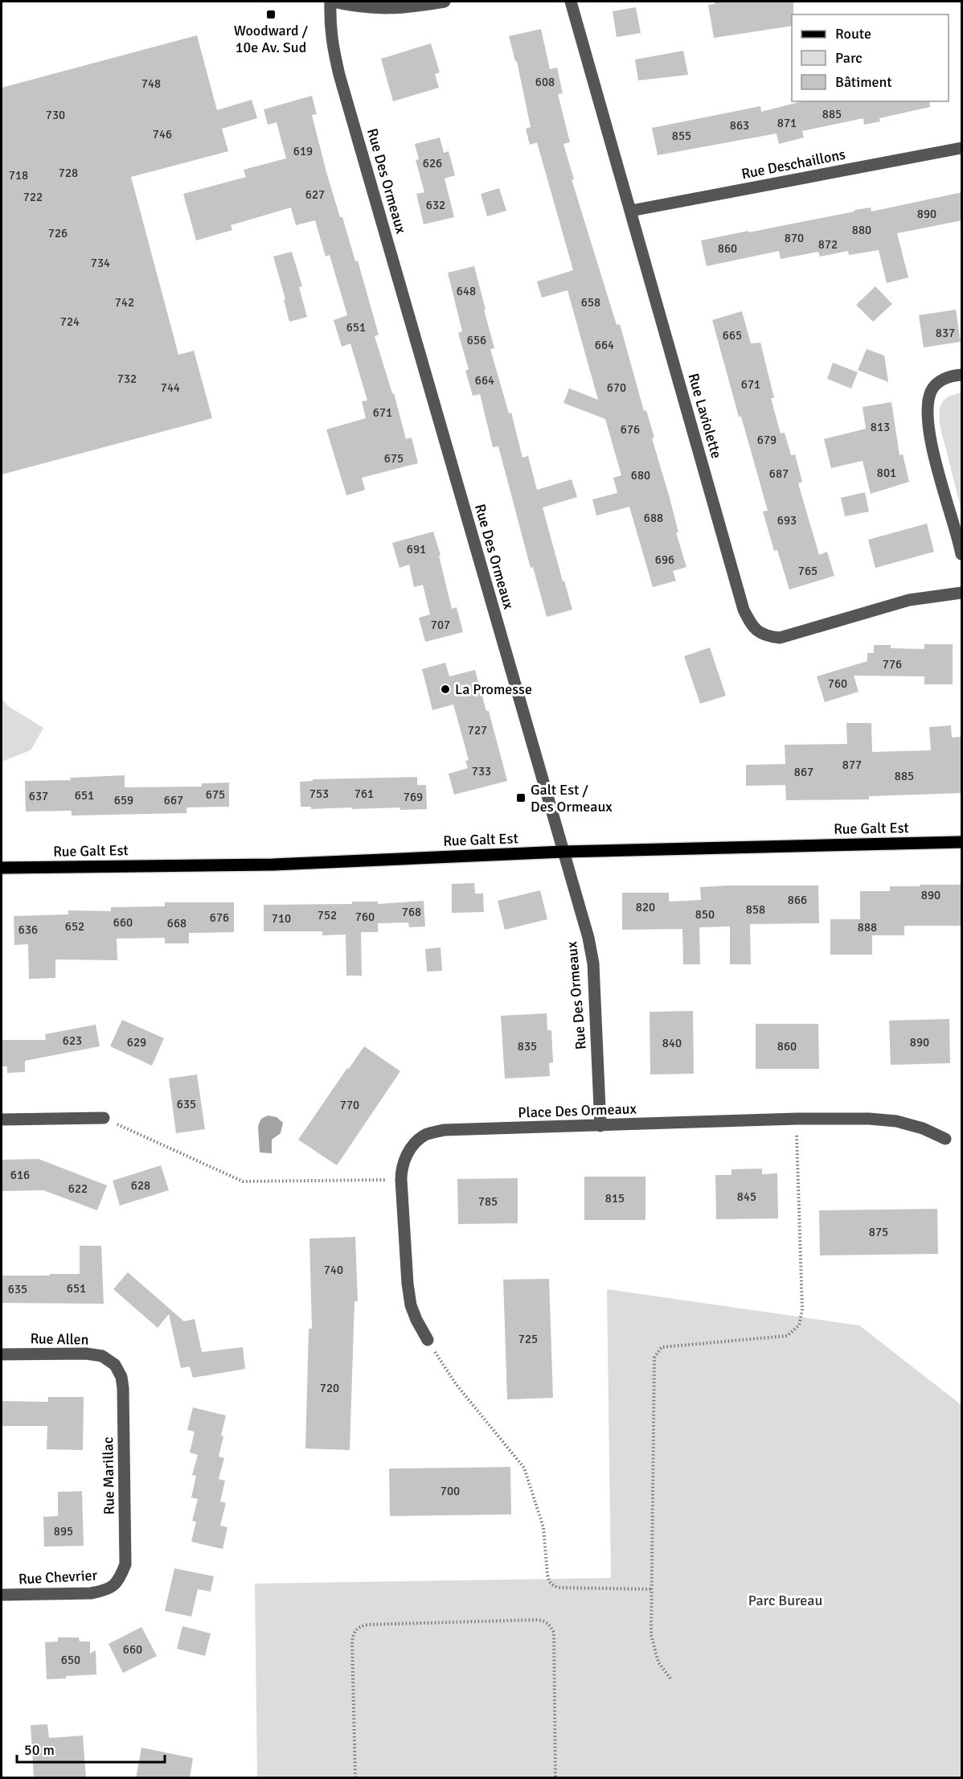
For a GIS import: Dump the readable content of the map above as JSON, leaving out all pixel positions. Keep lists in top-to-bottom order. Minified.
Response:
{"streets":{"main road":["Rue Galt Est"],"street":["Rue Deschaillons","Rue Des Ormeaux","Rue Laviolette","Place Des Ormeaux","Rue Allen","Rue Marillac","Rue Chevrier"]},"crossings":[["Rue Deschaillons","Rue Laviolette"],["Rue Des Ormeaux","Rue Galt Est"],["Rue Des Ormeaux","Place Des Ormeaux"],["Rue Allen","Rue Marillac"],["Rue Marillac","Rue Chevrier"]],"parks":["Parc Bureau"],"places":{"transit":["Woodward / 10e Av. Sud","Galt Est / Des Ormeaux"],"other":["La Promesse"]},"house_numbers":["608","748","885","730","871","863","746","855","619","626","728","718","627","722","632","890","880","726","870","872","860","734","648","742","658","724","651","837","665","656","664","732","664","671","744","670","671","813","676","679","675","801","687","680","688","693","691","696","765","707","776","760","727","877","733","867","885","753","761","675","651","637","769","659","667","890","866","820","858","768","850","752","760","676","710","660","668","652","888","636","623","629","890","840","835","860","635","770","616","628","622","845","815","785","875","740","651","635","725","720","700","895","660","650"],"legend":["Route","Parc","Bâtiment"],"scale_bar":"50 m"}
